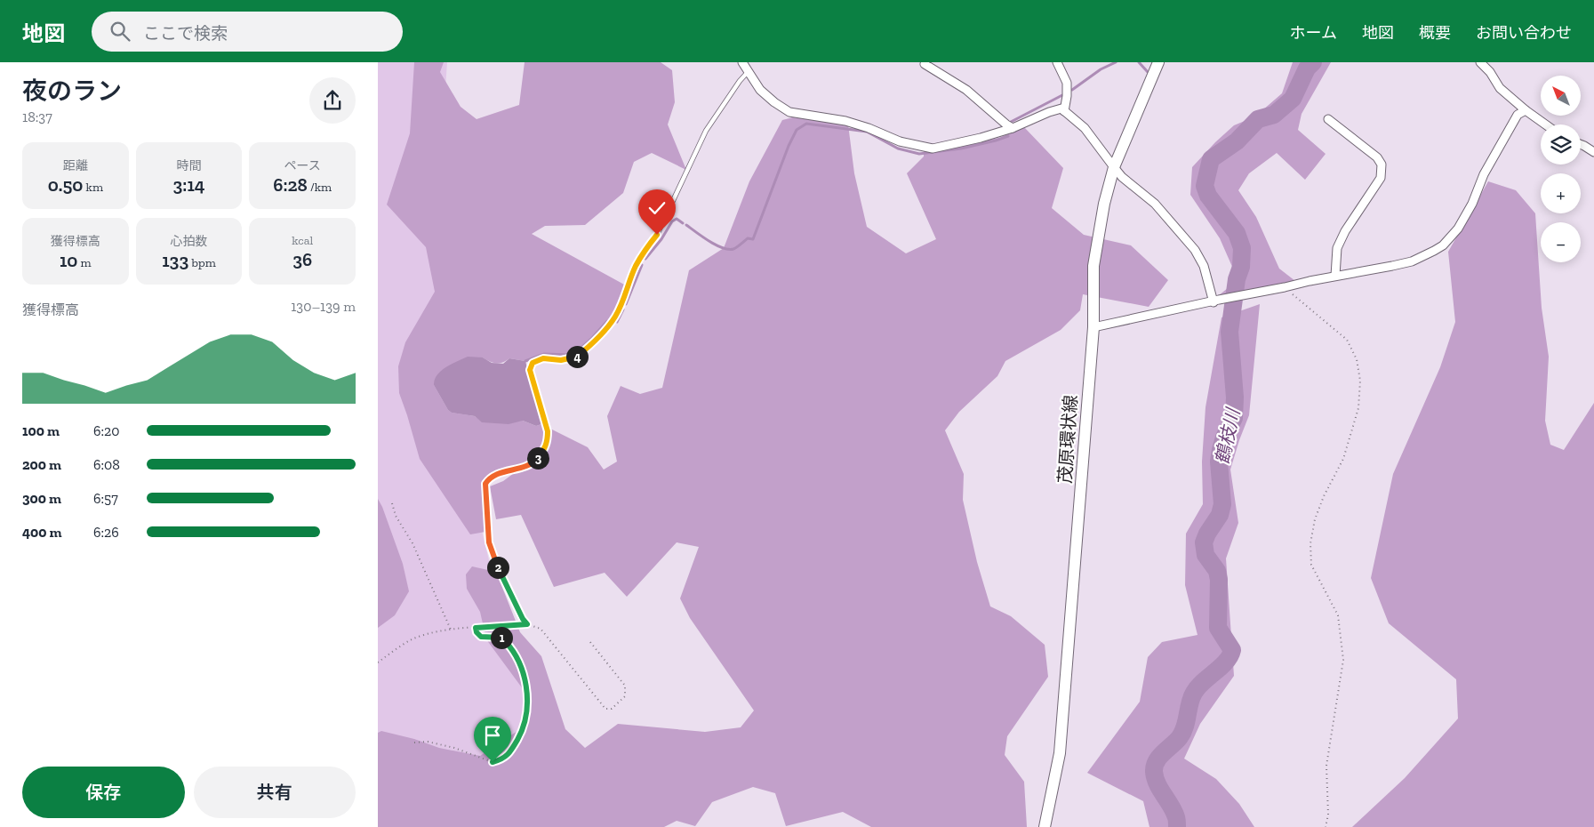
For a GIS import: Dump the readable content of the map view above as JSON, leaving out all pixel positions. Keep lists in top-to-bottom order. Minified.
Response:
{"streets":{"main road":["茂原環状線"]},"water":["鶴枝川"],"north":"top left","page":{"header":"地図","search":"ここで検索","nav":["ホーム","地図","概要","お問い合わせ"],"heading":["夜のラン","18:37"],"map_buttons":["+","−"],"stats":[["距離","0.50 km"],["時間","3:14"],["ペース","6:28 /km"],["獲得標高","10 m"],["心拍数","133 bpm"],["kcal","36"]],"chart":["獲得標高","130–139 m"],"pins":["4","3","2","1"],"list":[{"name":"100 m","note":"6:20"},{"name":"200 m","note":"6:08"},{"name":"300 m","note":"6:57"},{"name":"400 m","note":"6:26"}],"buttons":["保存","共有"]}}
